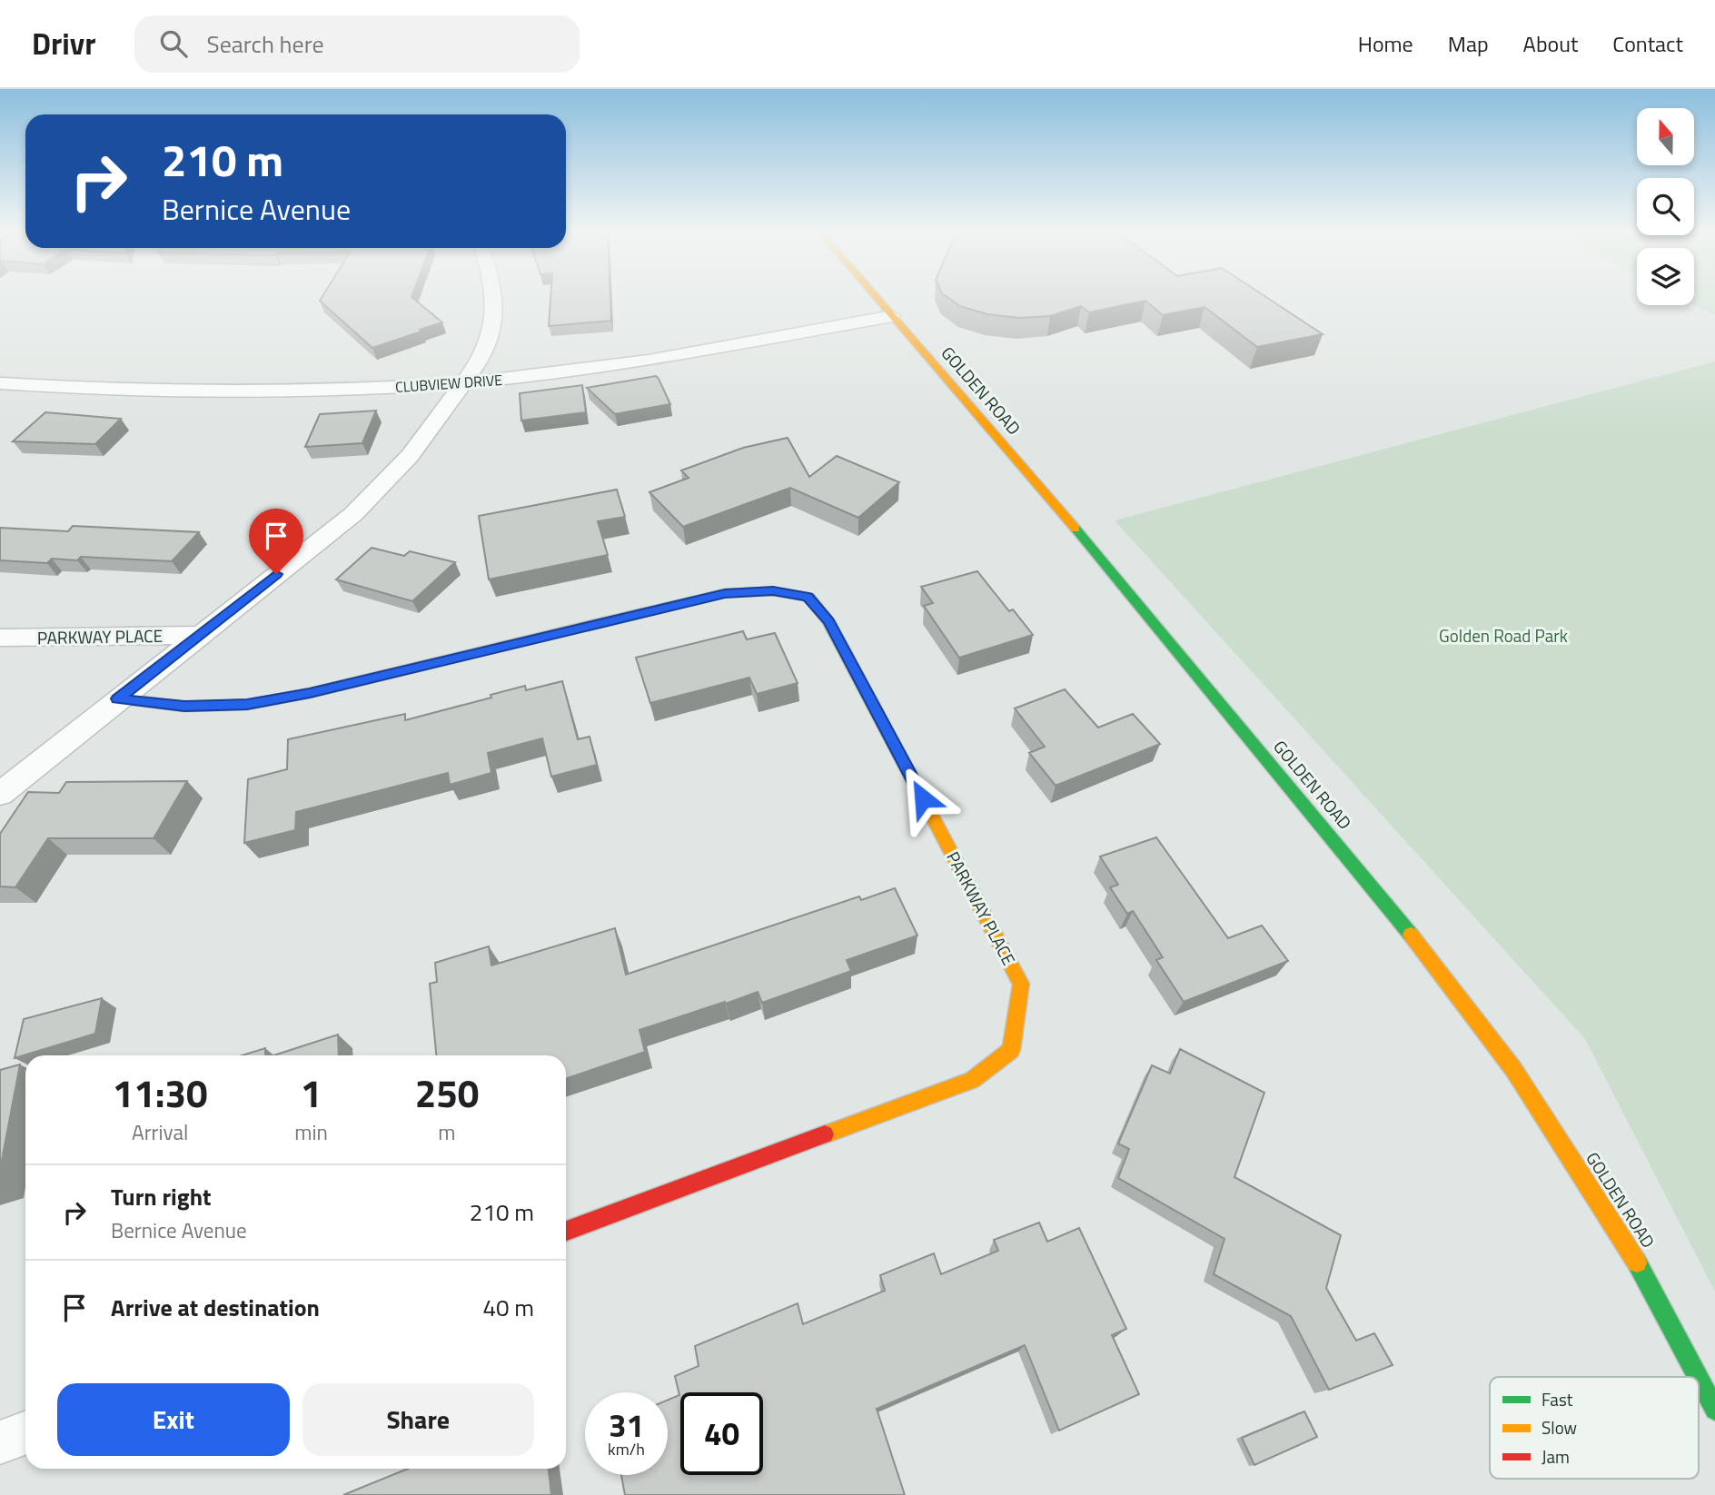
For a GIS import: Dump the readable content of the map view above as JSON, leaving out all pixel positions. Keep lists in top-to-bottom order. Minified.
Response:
{"streets":{"street":["CLUBVIEW DRIVE","GOLDEN ROAD","PARKWAY PLACE"]},"crossings":[["CLUBVIEW DRIVE","GOLDEN ROAD"]],"parks":["Golden Road Park"],"legend":["Fast","Slow","Jam"],"north":"top","page":{"header":"Drivr","search":"Search here","nav":["Home","Map","About","Contact"],"turn":["210 m","Bernice Avenue"],"eta":["11:30","Arrival","1","min","250","m"],"list":[{"name":"Turn right","note":"Bernice Avenue","value":"210 m"},{"name":"Arrive at destination","value":"40 m"}],"buttons":["Exit","Share"],"speed":"31 km/h","limit":"40"}}
